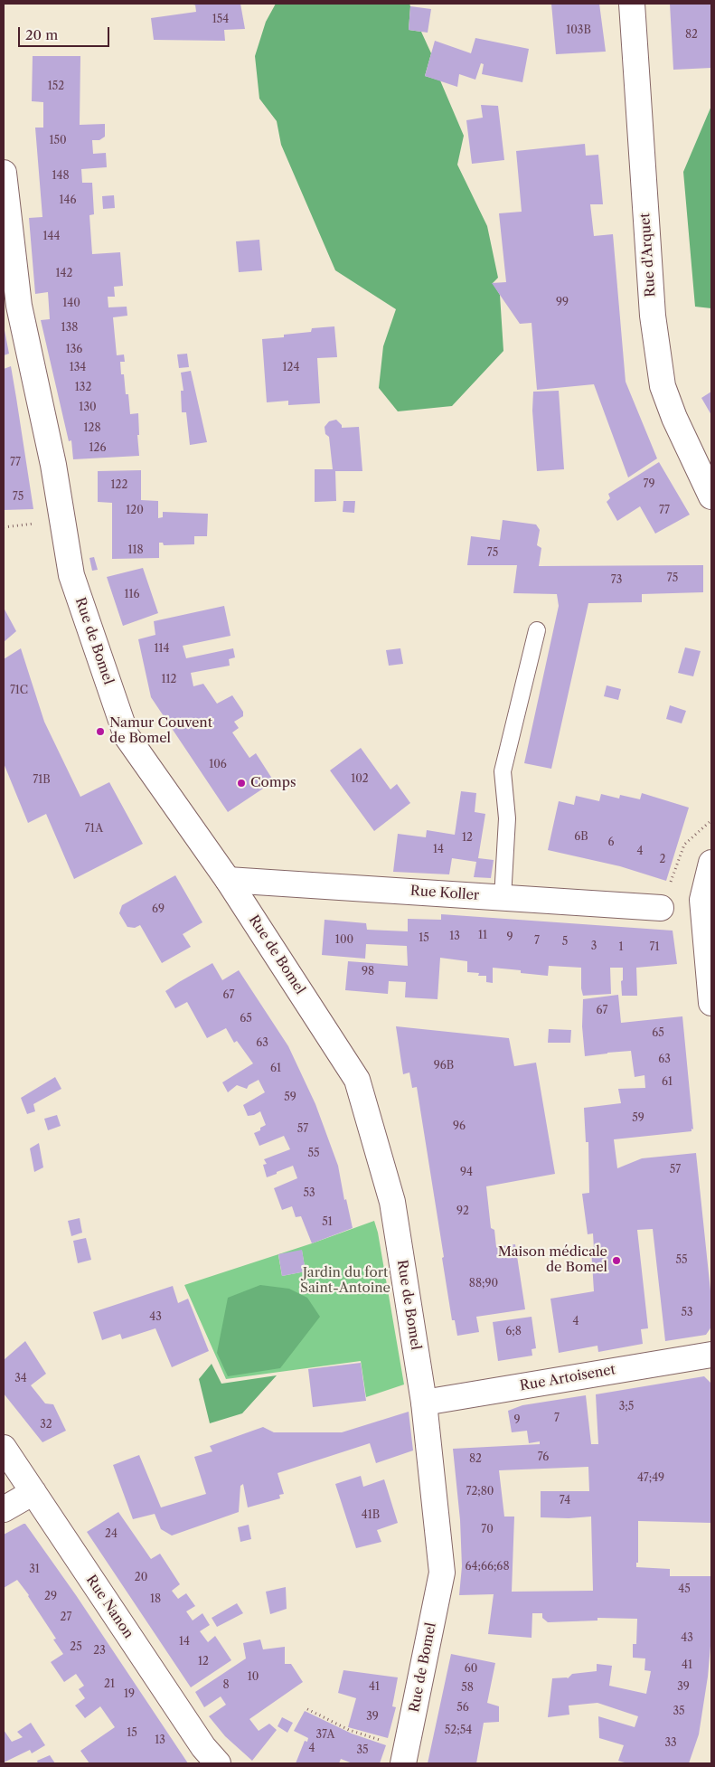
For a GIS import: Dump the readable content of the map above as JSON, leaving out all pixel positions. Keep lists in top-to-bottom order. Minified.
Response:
{"streets":{"street":["Rue d'Arquet","Rue de Bomel","Rue Koller","Rue Artoisenet","Rue Nanon"]},"crossings":[["Rue de Bomel","Rue Koller"],["Rue de Bomel","Rue Artoisenet"]],"parks":["Jardin du fort Saint-Antoine"],"places":["Namur Couvent de Bomel","Comps","Maison médicale de Bomel"],"house_numbers":["154","103B","82","152","150","148","146","144","142","99","140","138","136","134","124","132","130","128","126","77","79","122","75","120","77","118","75","75","73","116","114","112","71C","106","102","71B","71A","6B","12","6","14","4","2","69","11","13","9","15","100","7","5","3","1","71","98","67","67","65","65","63","63","96B","61","61","59","59","96","57","55","57","94","53","92","51","55","88;90","53","43","4","6;8","34","3;5","7","9","32","76","82","47;49","72;80","74","41B","70","24","64;66;68","31","20","45","29","18","27","43","14","25","23","12","41","60","10","21","8","41","39","58","19","56","35","39","52;54","15","37A","13","33","4","35"],"scale_bar":"20 m"}
